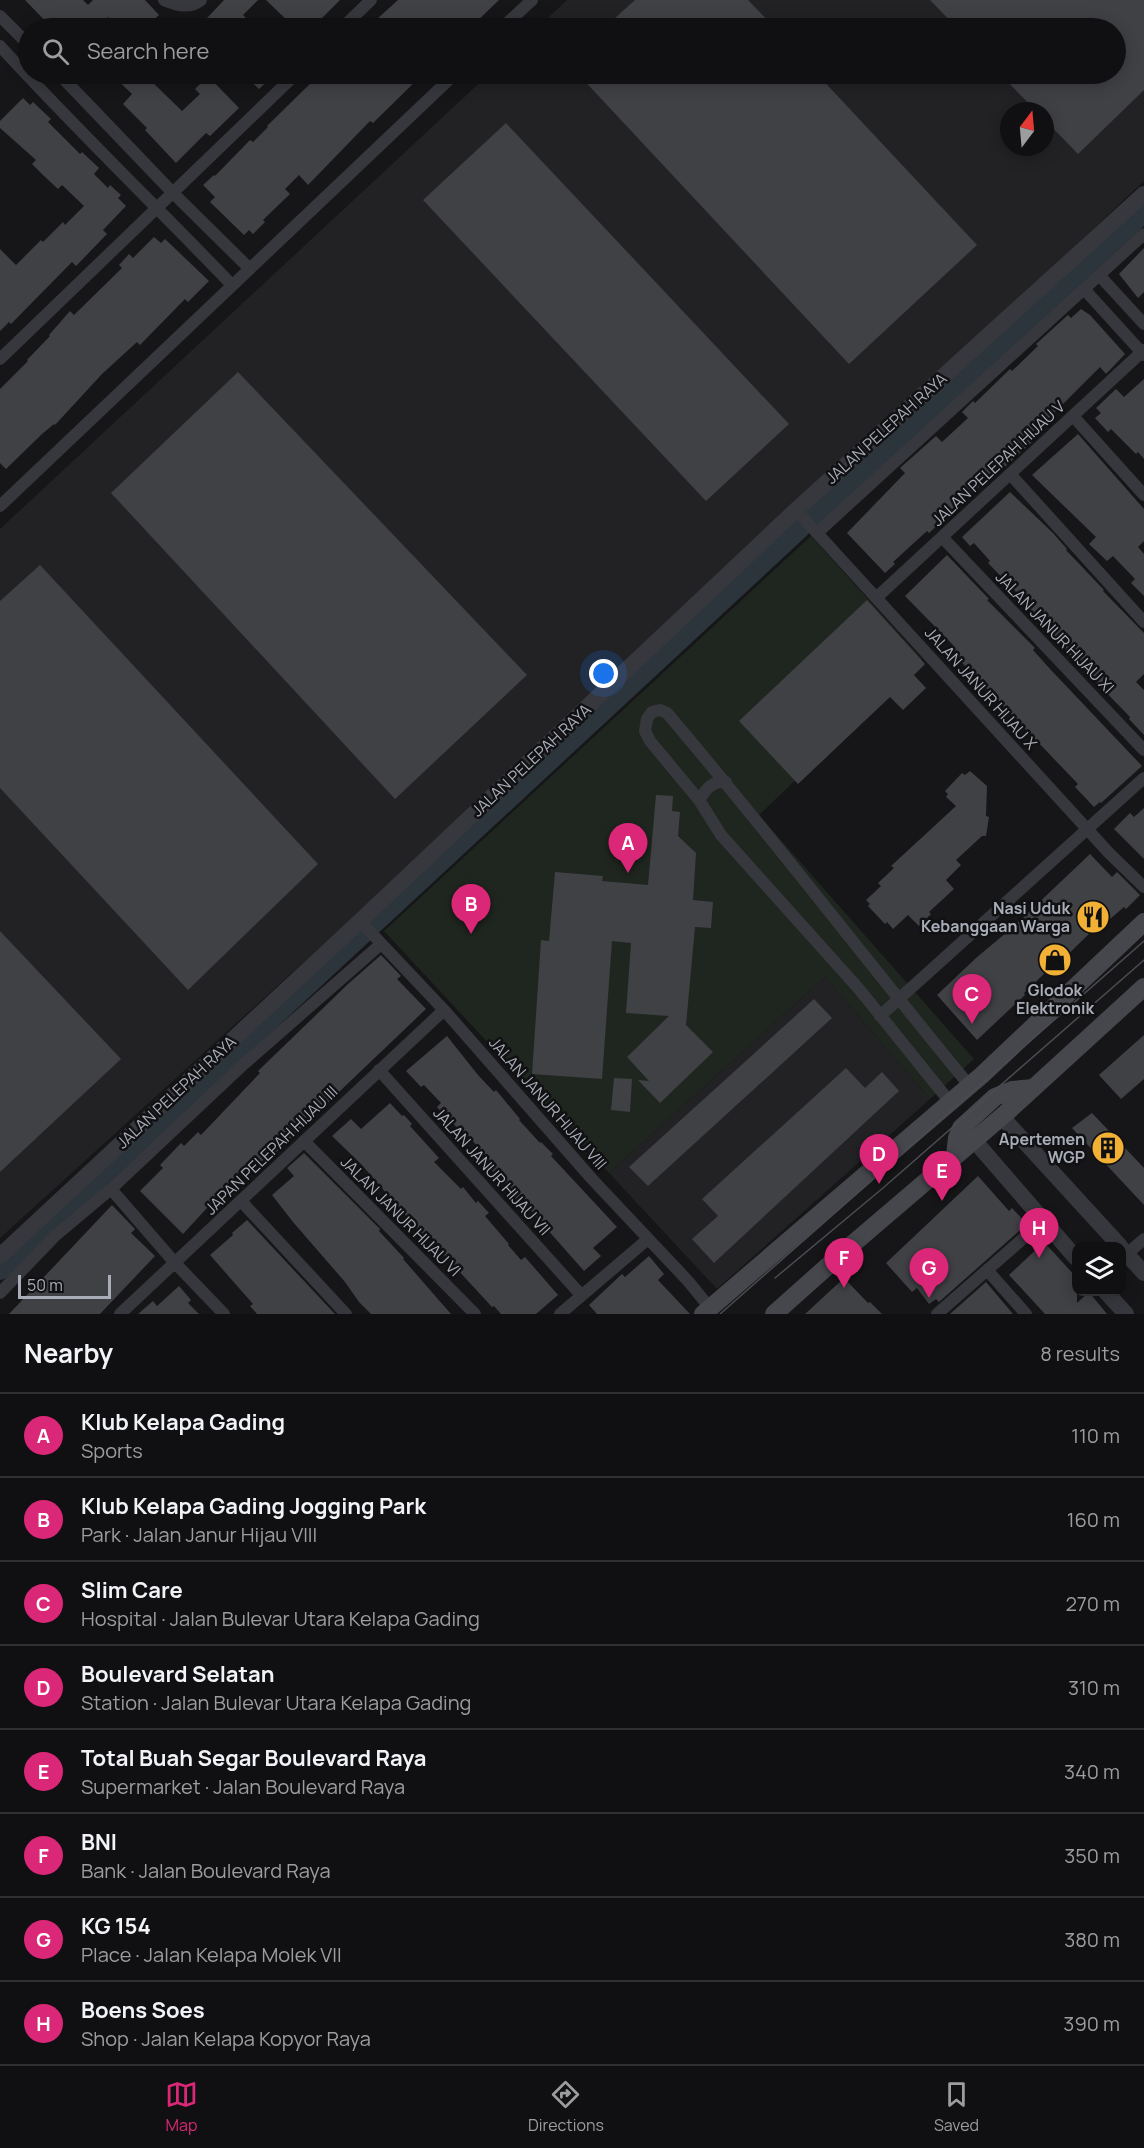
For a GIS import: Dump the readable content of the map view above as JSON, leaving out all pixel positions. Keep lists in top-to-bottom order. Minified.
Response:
{"streets":{"street":["JALAN PELEPAH RAYA","JALAN PELEPAH HIJAU V","JALAN JANUR HIJAU XI","JALAN JANUR HIJAU X","JALAN JANUR HIJAU VIII","JAPAN PELEPAH HIJAU III","JALAN JANUR HIJAU VII","JALAN JANUR HIJAU VI"]},"crossings":[["JALAN PELEPAH RAYA","JALAN JANUR HIJAU X"],["JALAN PELEPAH RAYA","JALAN JANUR HIJAU VIII"],["JALAN PELEPAH HIJAU V","JALAN JANUR HIJAU XI"],["JALAN PELEPAH HIJAU V","JALAN JANUR HIJAU X"],["JALAN JANUR HIJAU VIII","JAPAN PELEPAH HIJAU III"],["JAPAN PELEPAH HIJAU III","JALAN JANUR HIJAU VII"],["JAPAN PELEPAH HIJAU III","JALAN JANUR HIJAU VI"]],"places":{"restaurant":["Nasi Uduk Kebanggaan Warga"],"shop":["Glodok Elektronik"],"building":["Apertemen WGP"]},"scale_bar":"50 m","north":"top","page":{"search":"Search here","pins":["A","B","C","D","E","H","F","G"],"scale":"50 m","heading":["Nearby","8 results"],"list":[{"mark":"A","name":"Klub Kelapa Gading","note":"Sports","value":"110 m"},{"mark":"B","name":"Klub Kelapa Gading Jogging Park","note":"Park · Jalan Janur Hijau VIII","value":"160 m"},{"mark":"C","name":"Slim Care","note":"Hospital · Jalan Bulevar Utara Kelapa Gading","value":"270 m"},{"mark":"D","name":"Boulevard Selatan","note":"Station · Jalan Bulevar Utara Kelapa Gading","value":"310 m"},{"mark":"E","name":"Total Buah Segar Boulevard Raya","note":"Supermarket · Jalan Boulevard Raya","value":"340 m"},{"mark":"F","name":"BNI","note":"Bank · Jalan Boulevard Raya","value":"350 m"},{"mark":"G","name":"KG 154","note":"Place · Jalan Kelapa Molek VII","value":"380 m"},{"mark":"H","name":"Boens Soes","note":"Shop · Jalan Kelapa Kopyor Raya","value":"390 m"}],"nav":["Map","Directions","Saved"]}}
